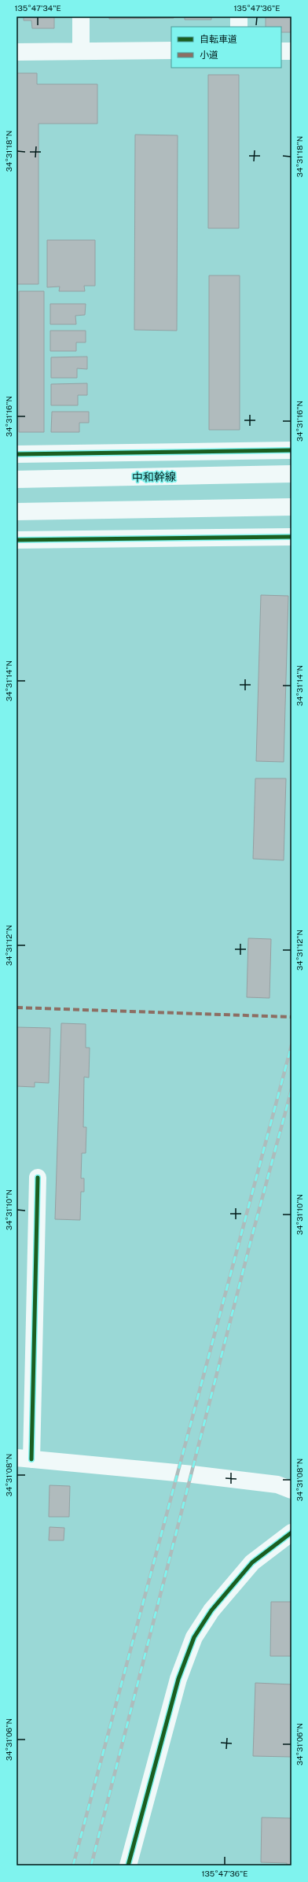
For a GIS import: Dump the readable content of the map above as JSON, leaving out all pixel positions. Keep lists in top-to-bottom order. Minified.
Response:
{"streets":{"street":["中和幹線"]},"legend":["自転車道","小道"],"coordinates":["135°47'34\"E","135°47'36\"E","34°31'18\"N","34°31'16\"N","34°31'14\"N","34°31'12\"N","34°31'10\"N","34°31'08\"N","34°31'06\"N"]}
